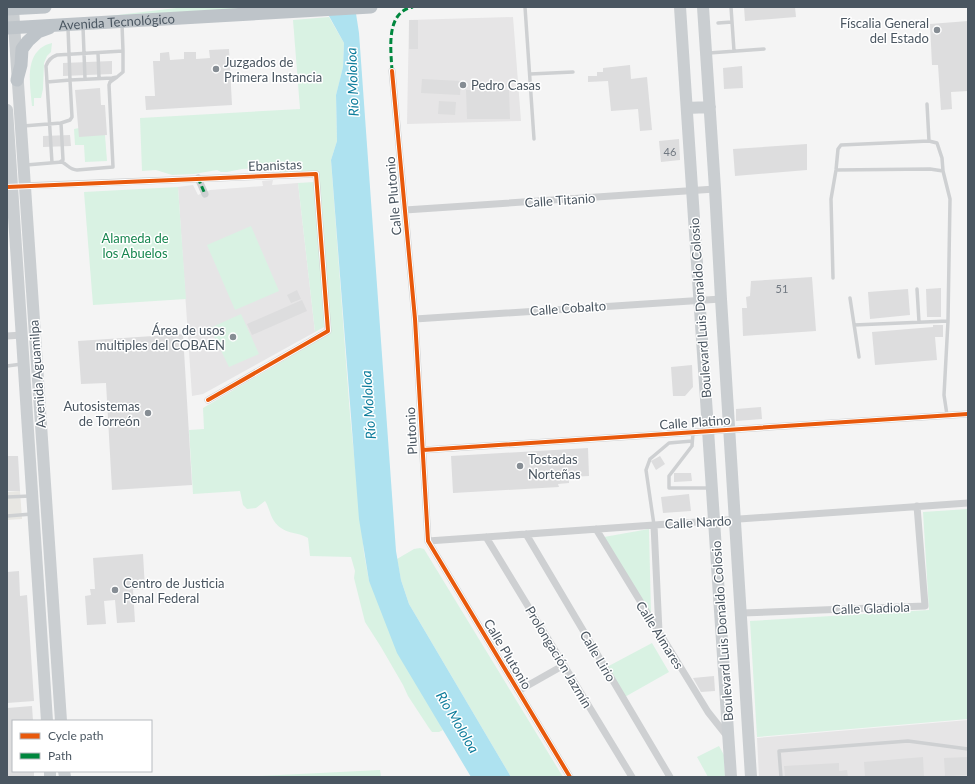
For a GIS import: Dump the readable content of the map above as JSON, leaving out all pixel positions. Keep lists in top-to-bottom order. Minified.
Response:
{"streets":{"highway":["Avenida Tecnológico"],"main road":["Boulevard Luis Donaldo Colosio","Avenida Aguamilpa"],"street":["Ebanistas","Calle Plutonio","Calle Titanio","Calle Cobalto","Calle Platino","Plutonio","Calle Nardo","Calle Gladiola","Calle Almares","Calle Lirio","Prolongación Jazmín"]},"crossings":[["Avenida Tecnológico","Avenida Aguamilpa"],["Ebanistas","Avenida Aguamilpa"],["Calle Plutonio","Calle Titanio"],["Calle Plutonio","Calle Cobalto"],["Calle Plutonio","Plutonio"],["Calle Plutonio","Calle Nardo"],["Calle Titanio","Boulevard Luis Donaldo Colosio"],["Calle Cobalto","Boulevard Luis Donaldo Colosio"],["Calle Cobalto","Plutonio"],["Boulevard Luis Donaldo Colosio","Calle Platino"],["Boulevard Luis Donaldo Colosio","Calle Nardo"],["Boulevard Luis Donaldo Colosio","Calle Gladiola"],["Boulevard Luis Donaldo Colosio","Calle Almares"],["Calle Platino","Plutonio"],["Plutonio","Calle Nardo"],["Calle Nardo","Calle Gladiola"],["Calle Nardo","Calle Almares"],["Calle Nardo","Calle Lirio"],["Calle Nardo","Prolongación Jazmín"]],"water":["Río Mololoa"],"parks":["Alameda de los Abuelos"],"places":["Físcalia General del Estado","Juzgados de Primera Instancia","Pedro Casas","Área de usos multiples del COBAEN","Autosistemas de Torreón","Tostadas Norteñas","Centro de Justicia Penal Federal"],"house_numbers":["46","51"],"legend":["Cycle path","Path"]}
